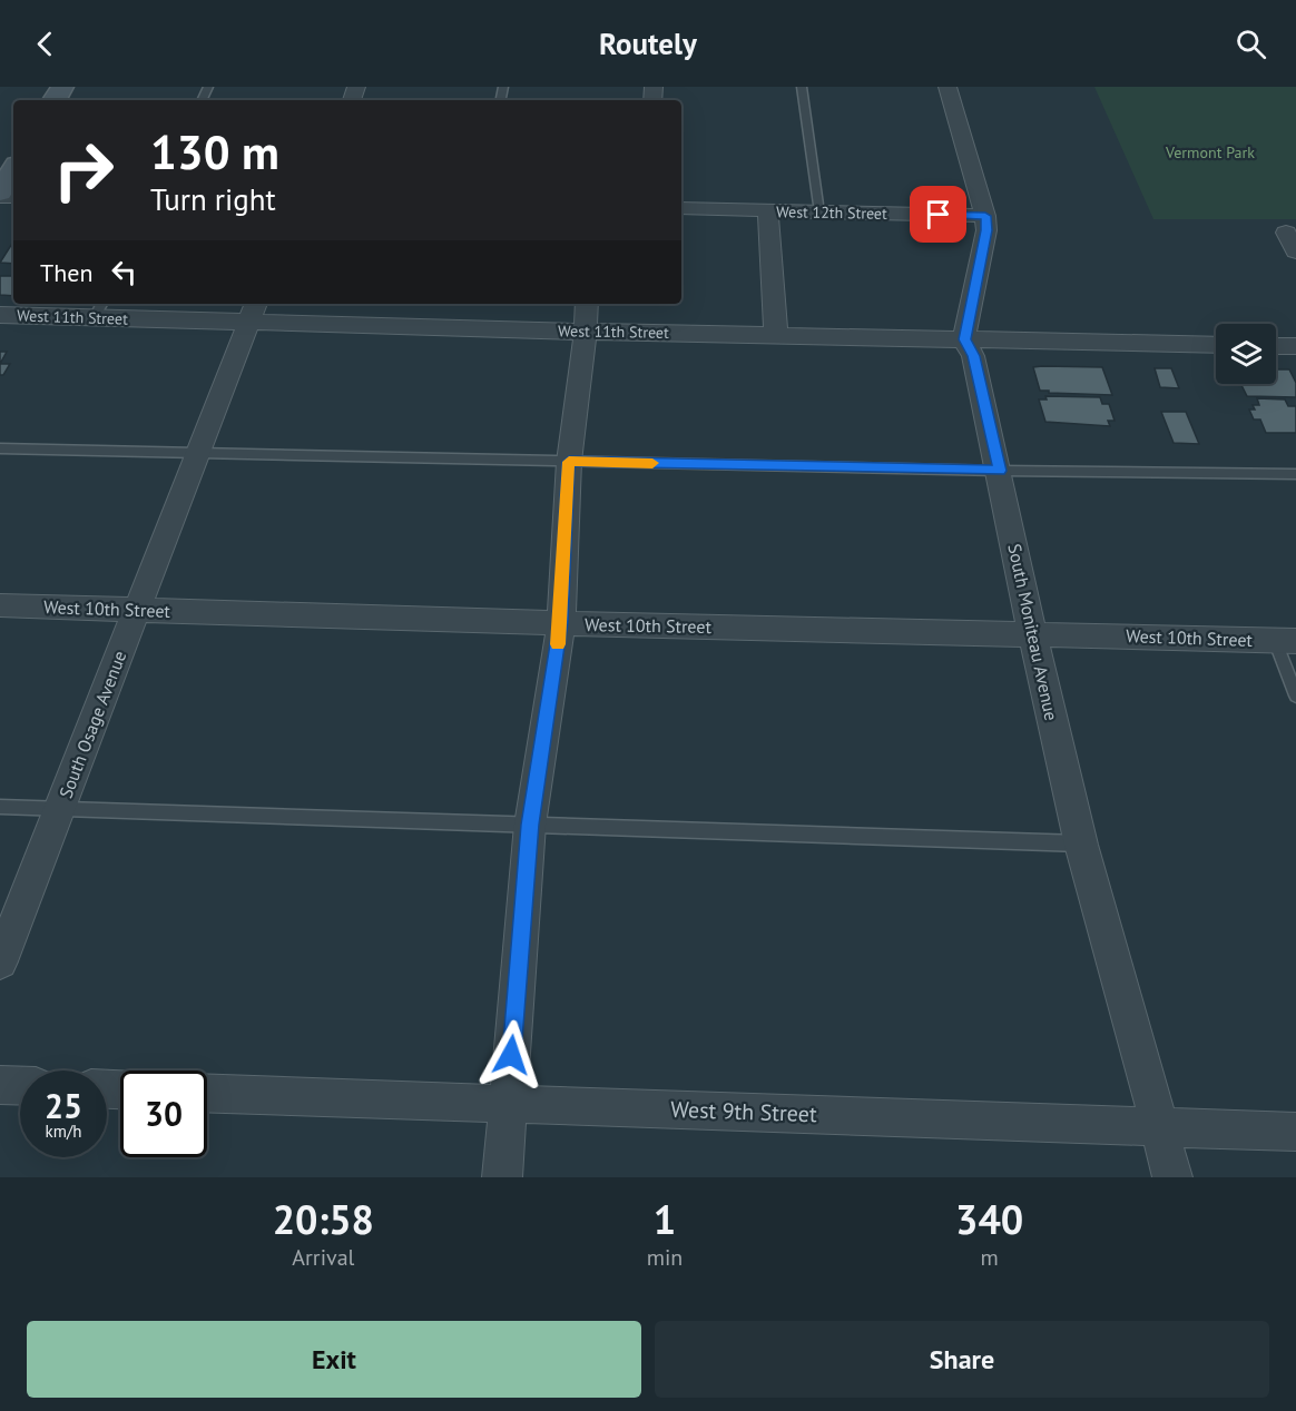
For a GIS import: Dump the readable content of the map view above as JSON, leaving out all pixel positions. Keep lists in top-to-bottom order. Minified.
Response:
{"streets":{"street":["West 12th Street","West 11th Street","West 10th Street","South Moniteau Avenue","South Osage Avenue","West 9th Street"]},"crossings":[["West 11th Street","South Moniteau Avenue"],["West 11th Street","South Osage Avenue"],["West 10th Street","South Moniteau Avenue"],["West 10th Street","South Osage Avenue"],["South Moniteau Avenue","West 9th Street"]],"parks":["Vermont Park"],"page":{"header":"Routely","turn":["130 m","Turn right"],"then":"Then","speed":"25 km/h","limit":"30","eta":["20:58","Arrival","1","min","340","m"],"buttons":["Exit","Share"]}}
